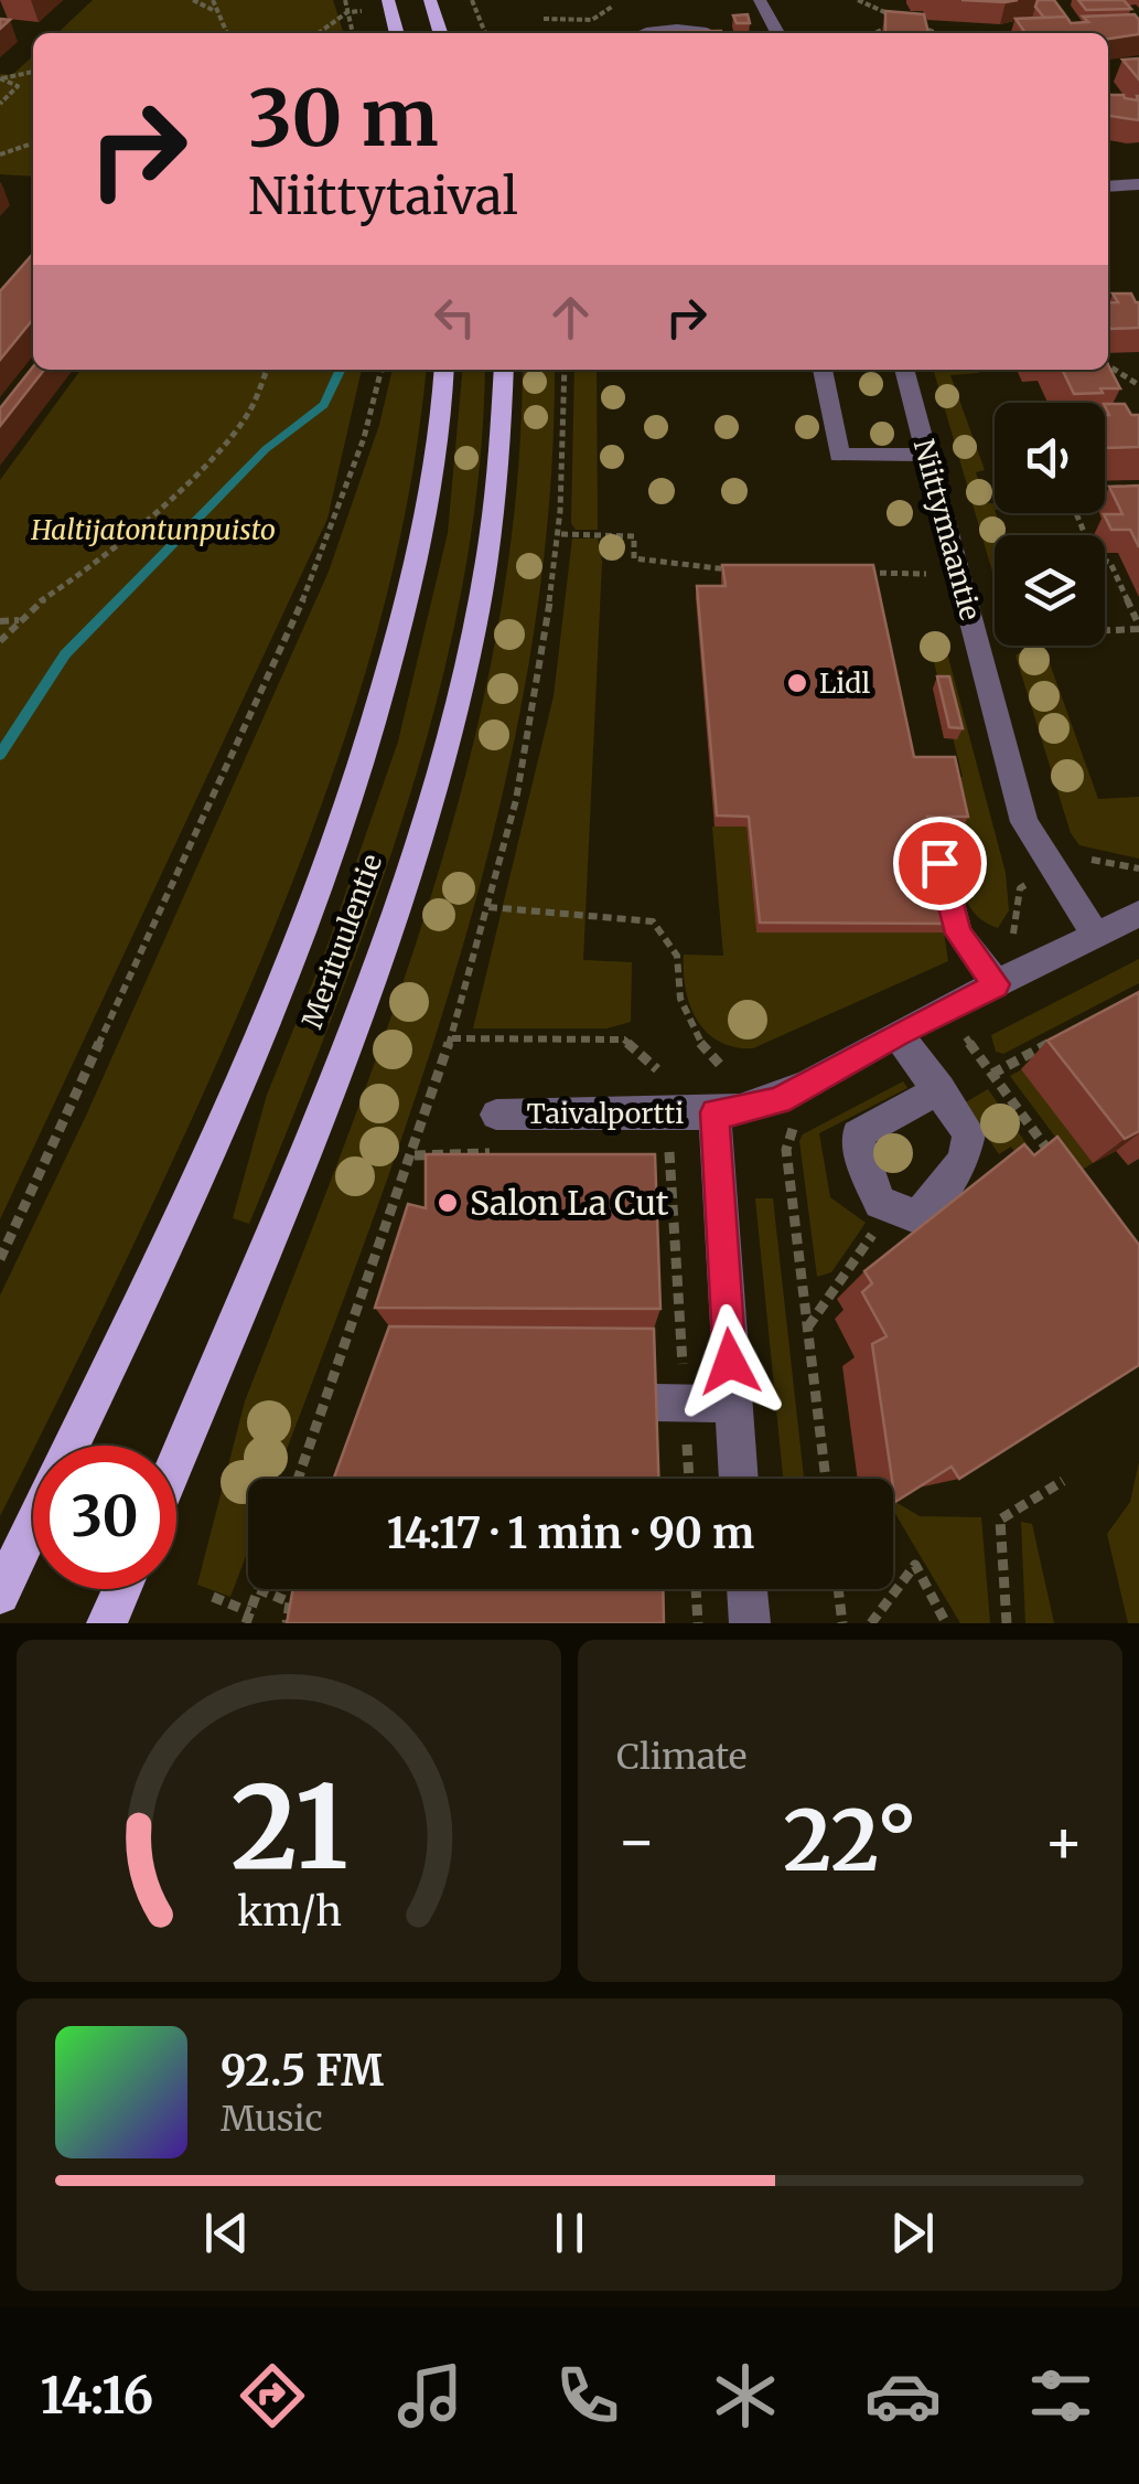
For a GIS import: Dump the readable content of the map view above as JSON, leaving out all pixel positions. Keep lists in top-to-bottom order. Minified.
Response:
{"streets":{"main road":["Merituulentie"],"street":["Niittymaantie","Taivalportti"]},"crossings":[["Niittymaantie","Taivalportti"]],"parks":["Haltijatontunpuisto"],"places":["Lidl","Salon La Cut"],"page":{"turn":["30 m","Niittytaival"],"limit":"30","trip":"14:17 · 1 min · 90 m","tile":"Climate","heat":["−","22°","+"],"song":["92.5 FM","Music"],"tabs":"14:16","gauge":["21","km/h"]}}
